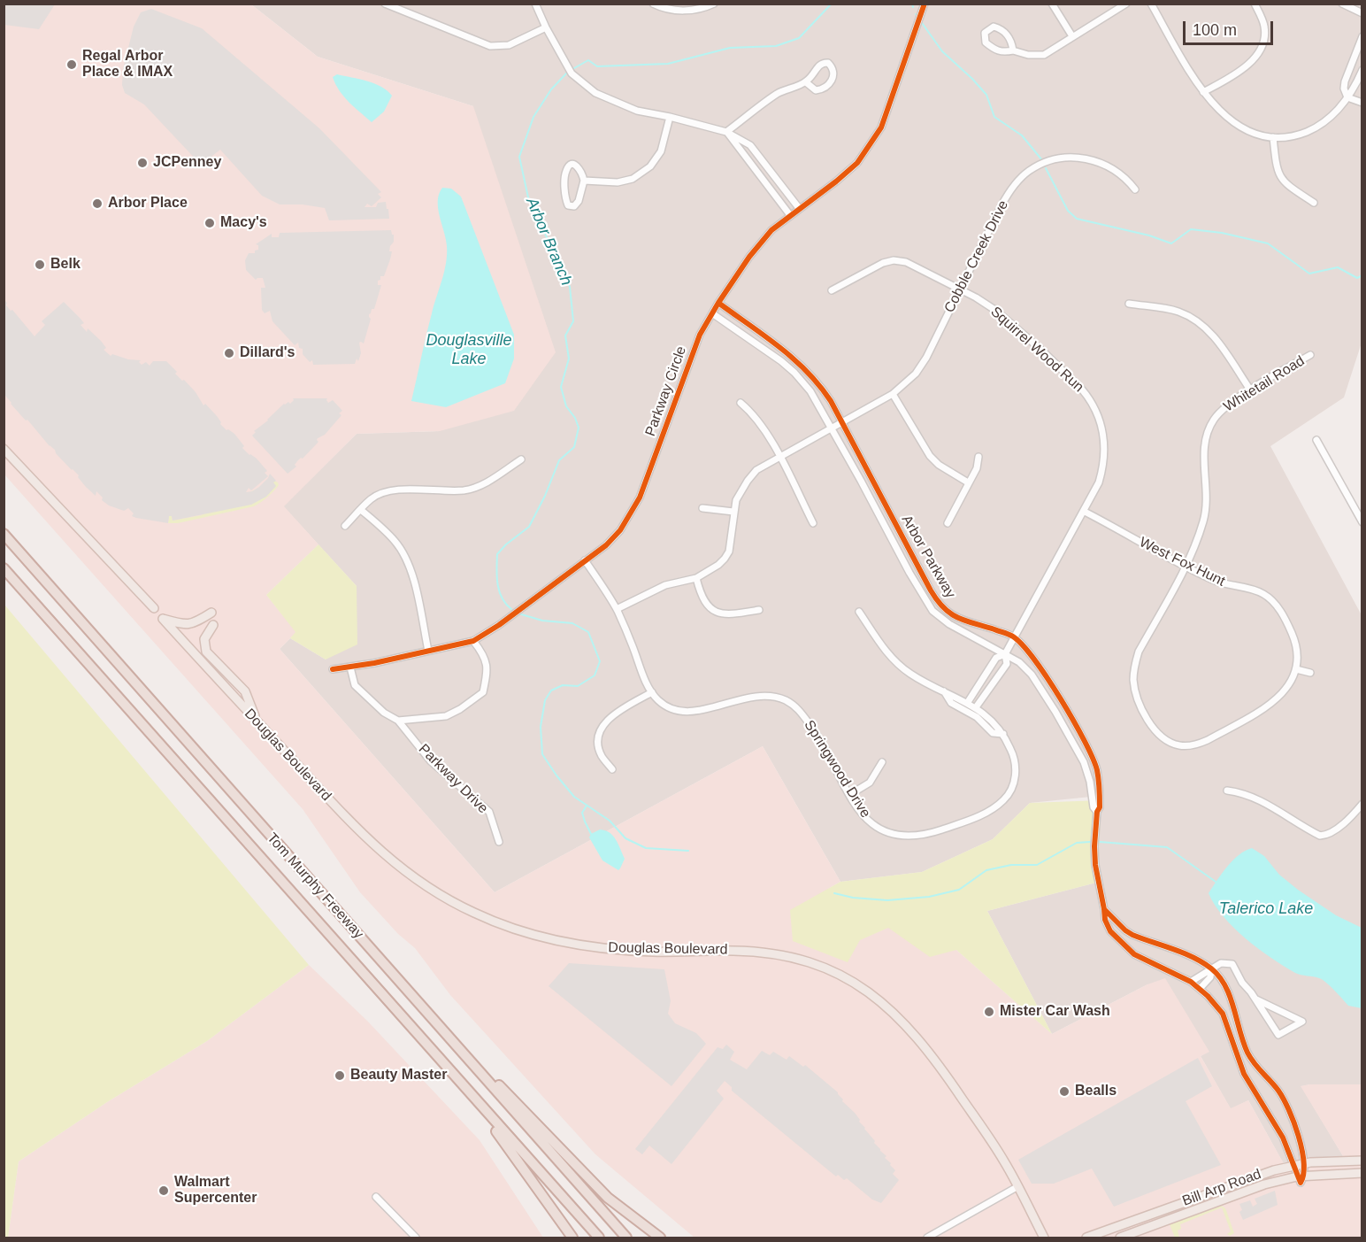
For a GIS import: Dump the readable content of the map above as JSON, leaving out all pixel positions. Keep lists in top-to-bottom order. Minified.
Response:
{"streets":{"highway":["Tom Murphy Freeway"],"main road":["Douglas Boulevard","Bill Arp Road"],"street":["Cobble Creek Drive","Squirrel Wood Run","Whitetail Road","Parkway Circle","Arbor Parkway","West Fox Hunt","Springwood Drive","Parkway Drive"]},"crossings":[["Cobble Creek Drive","Squirrel Wood Run"],["Cobble Creek Drive","Arbor Parkway"],["Squirrel Wood Run","Arbor Parkway"],["Squirrel Wood Run","West Fox Hunt"],["Whitetail Road","West Fox Hunt"],["Parkway Circle","Arbor Parkway"],["Parkway Circle","Springwood Drive"],["Parkway Circle","Parkway Drive"],["Arbor Parkway","Bill Arp Road"]],"water":["Arbor Branch","Douglasville Lake","Talerico Lake"],"places":["Regal Arbor Place & IMAX","JCPenney","Arbor Place","Macy's","Belk","Dillard's","Mister Car Wash","Beauty Master","Bealls","Walmart Supercenter"],"scale_bar":"100 m"}
